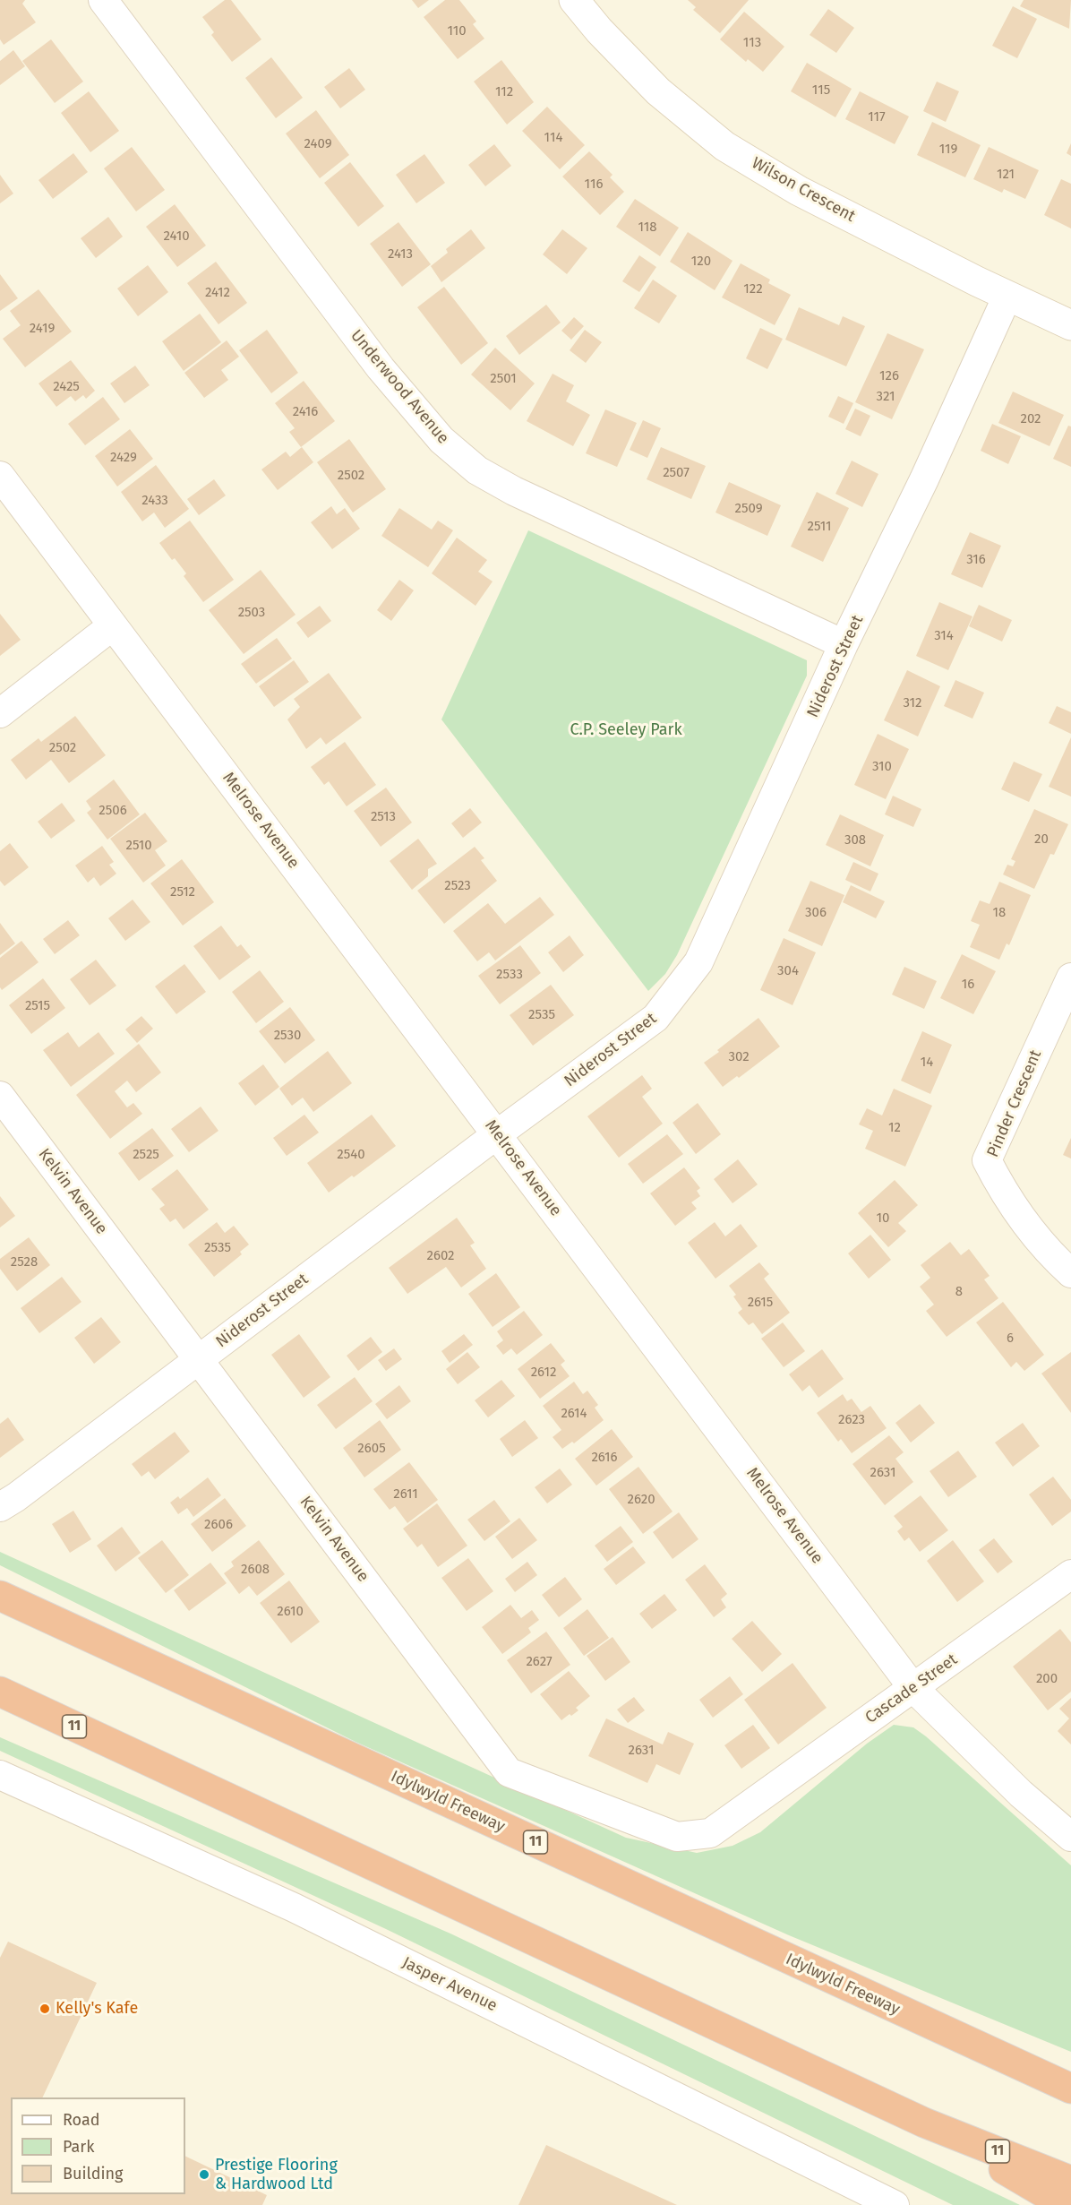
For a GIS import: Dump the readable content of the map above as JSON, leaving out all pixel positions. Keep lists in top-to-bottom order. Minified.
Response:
{"streets":{"highway":["11","Idylwyld Freeway"],"street":["Wilson Crescent","Underwood Avenue","Niderost Street","Melrose Avenue","Pinder Crescent","Kelvin Avenue","Cascade Street","Jasper Avenue"]},"crossings":[["Wilson Crescent","Niderost Street"],["Underwood Avenue","Niderost Street"],["Niderost Street","Melrose Avenue"],["Niderost Street","Kelvin Avenue"],["Melrose Avenue","Cascade Street"],["Kelvin Avenue","Cascade Street"]],"parks":["C.P. Seeley Park"],"places":["Kelly's Kafe","Prestige Flooring & Hardwood Ltd"],"house_numbers":["110","113","115","112","117","114","2409","119","121","116","118","2410","2413","120","122","2412","2419","126","2501","2425","321","2416","202","2429","2507","2502","2433","2509","2511","316","2503","314","312","2502","310","2506","2513","20","308","2510","2523","2512","306","18","304","2533","16","2515","2535","2530","302","14","12","2525","2540","10","2535","2602","2528","8","2615","6","2612","2614","2623","2605","2616","2631","2611","2620","2606","2608","2610","2627","200","2631"],"legend":["Road","Park","Building"]}
